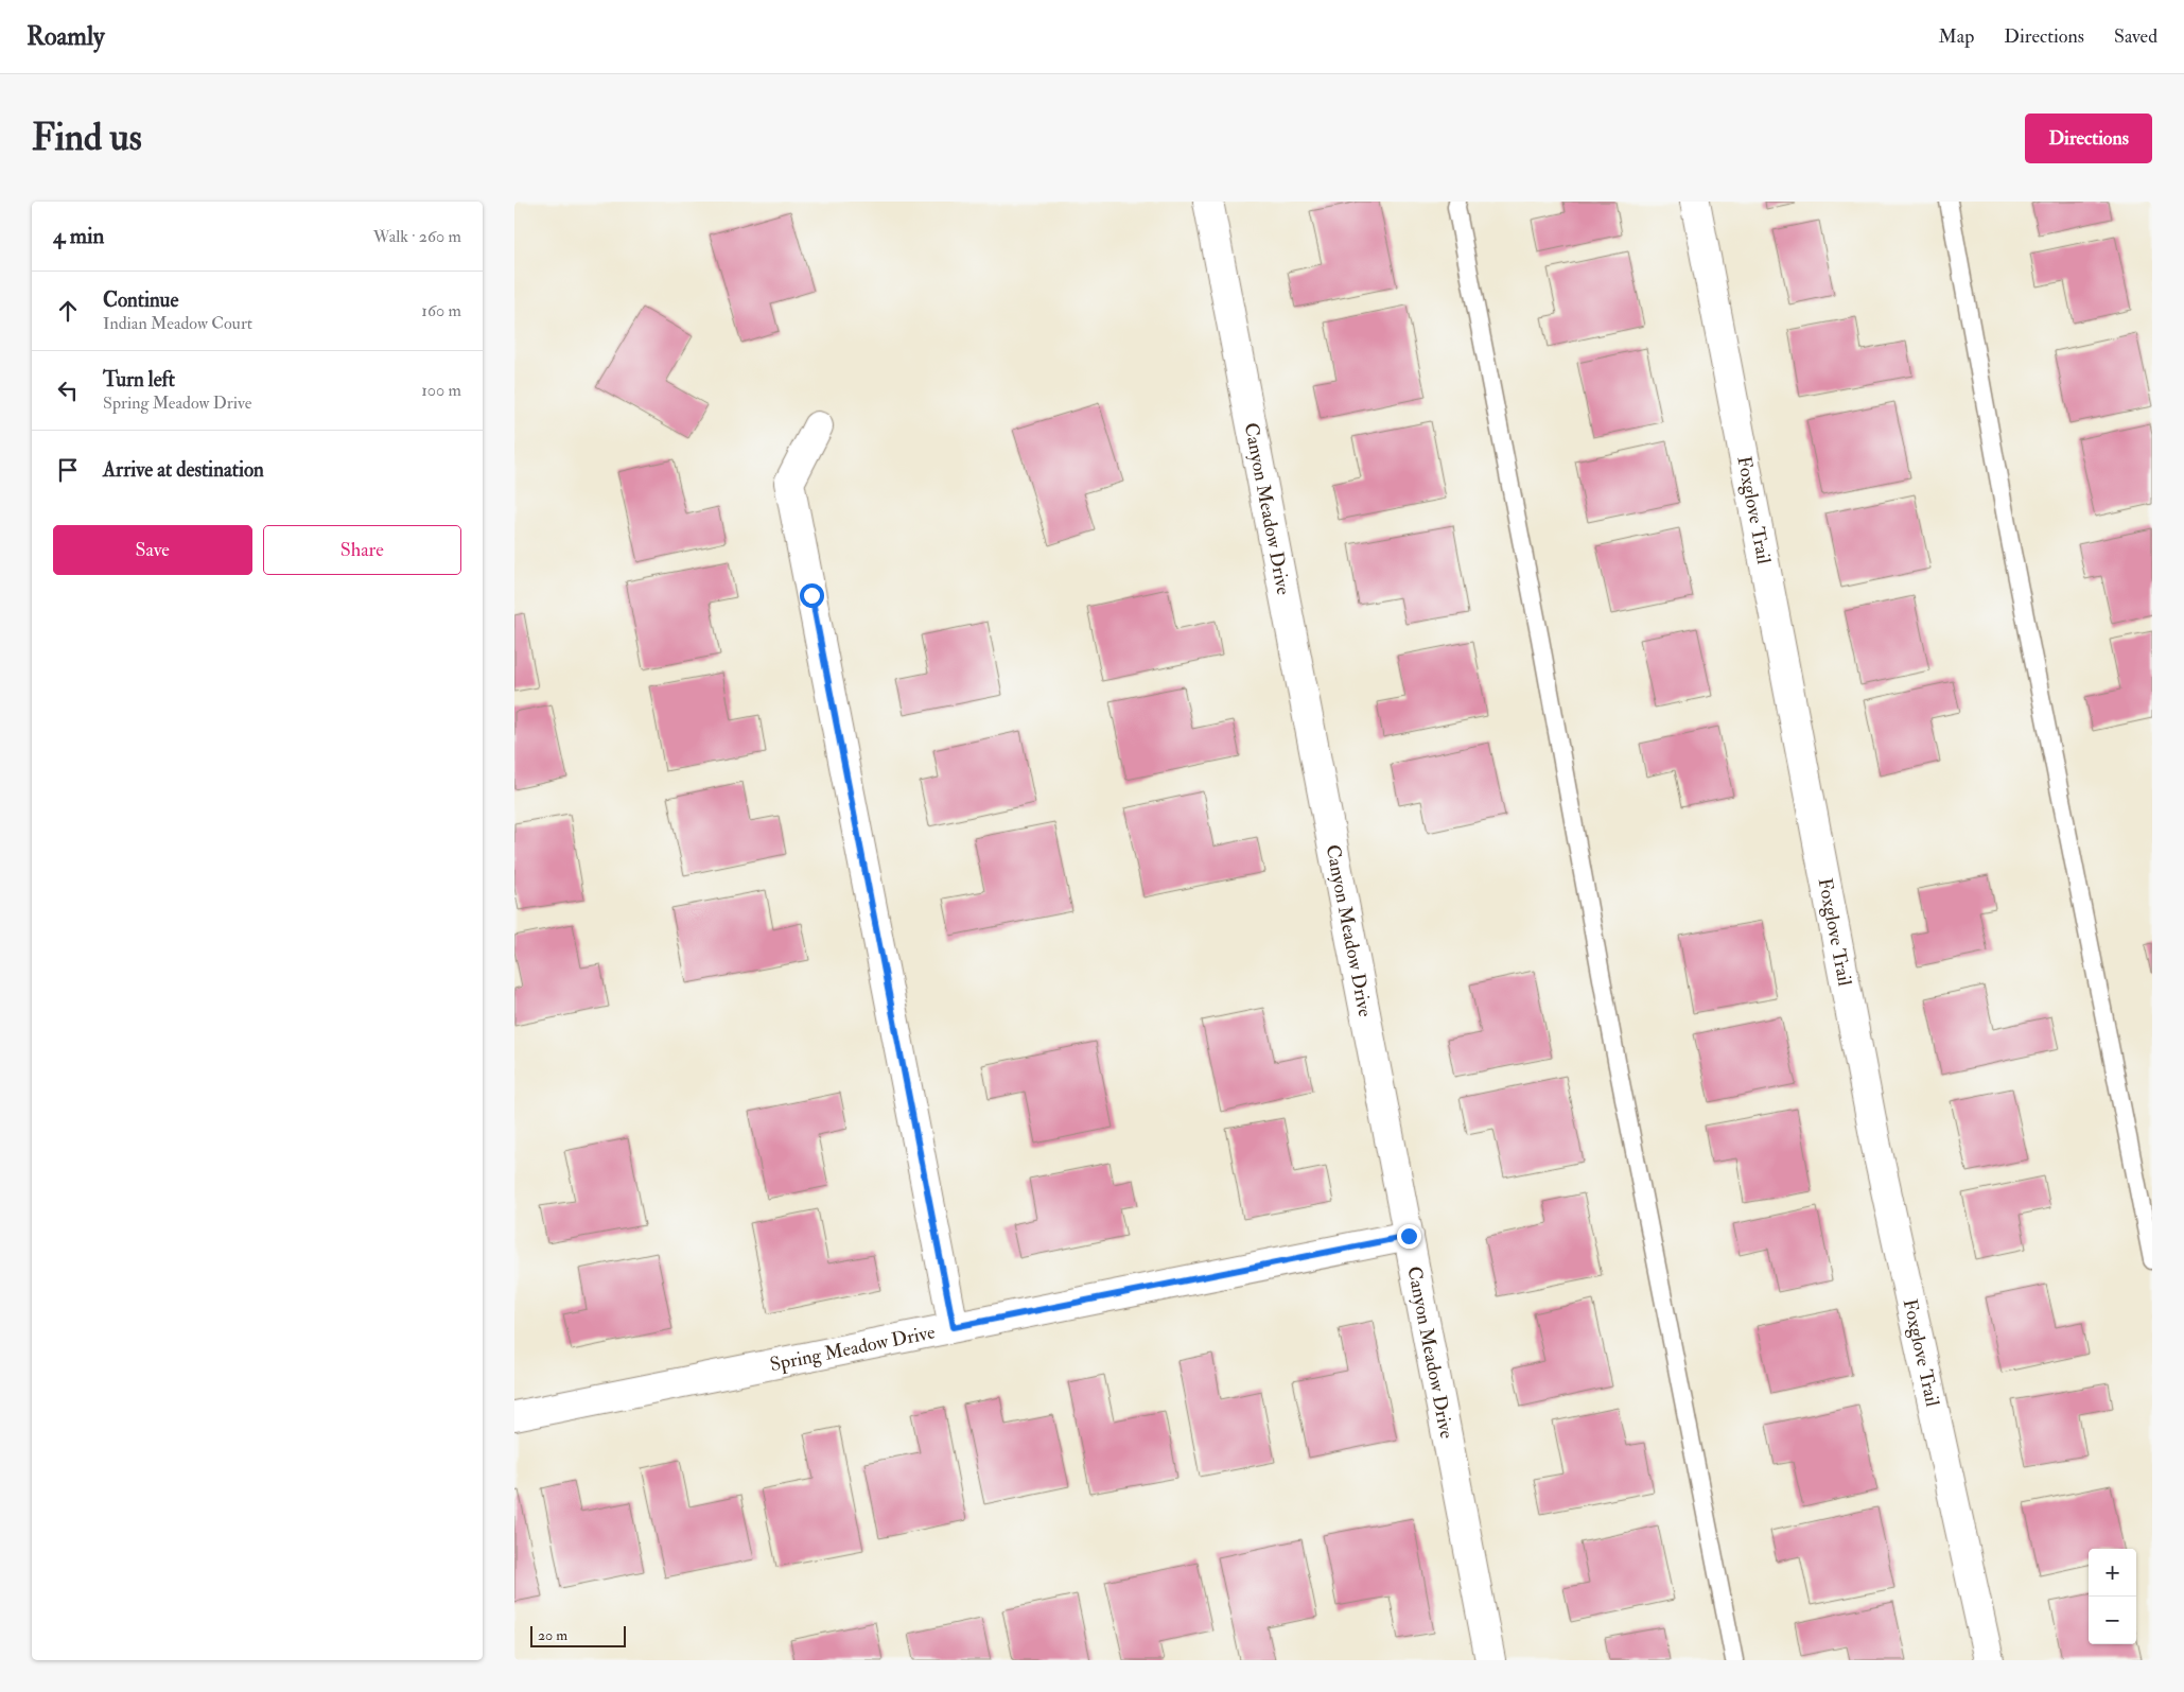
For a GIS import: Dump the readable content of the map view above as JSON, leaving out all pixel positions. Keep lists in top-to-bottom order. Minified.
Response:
{"streets":{"street":["Canyon Meadow Drive","Foxglove Trail","Spring Meadow Drive"]},"crossings":[["Canyon Meadow Drive","Spring Meadow Drive"]],"scale_bar":"20 m","page":{"header":"Roamly","nav":["Map","Directions","Saved"],"buttons":["Directions",["Save","Share"]],"title":"Find us","heading":["4 min","Walk · 260 m"],"list":[["Continue","Indian Meadow Court","160 m"],["Turn left","Spring Meadow Drive","100 m"],"Arrive at destination"],"map_buttons":["+","−"],"scale":"20 m"}}
